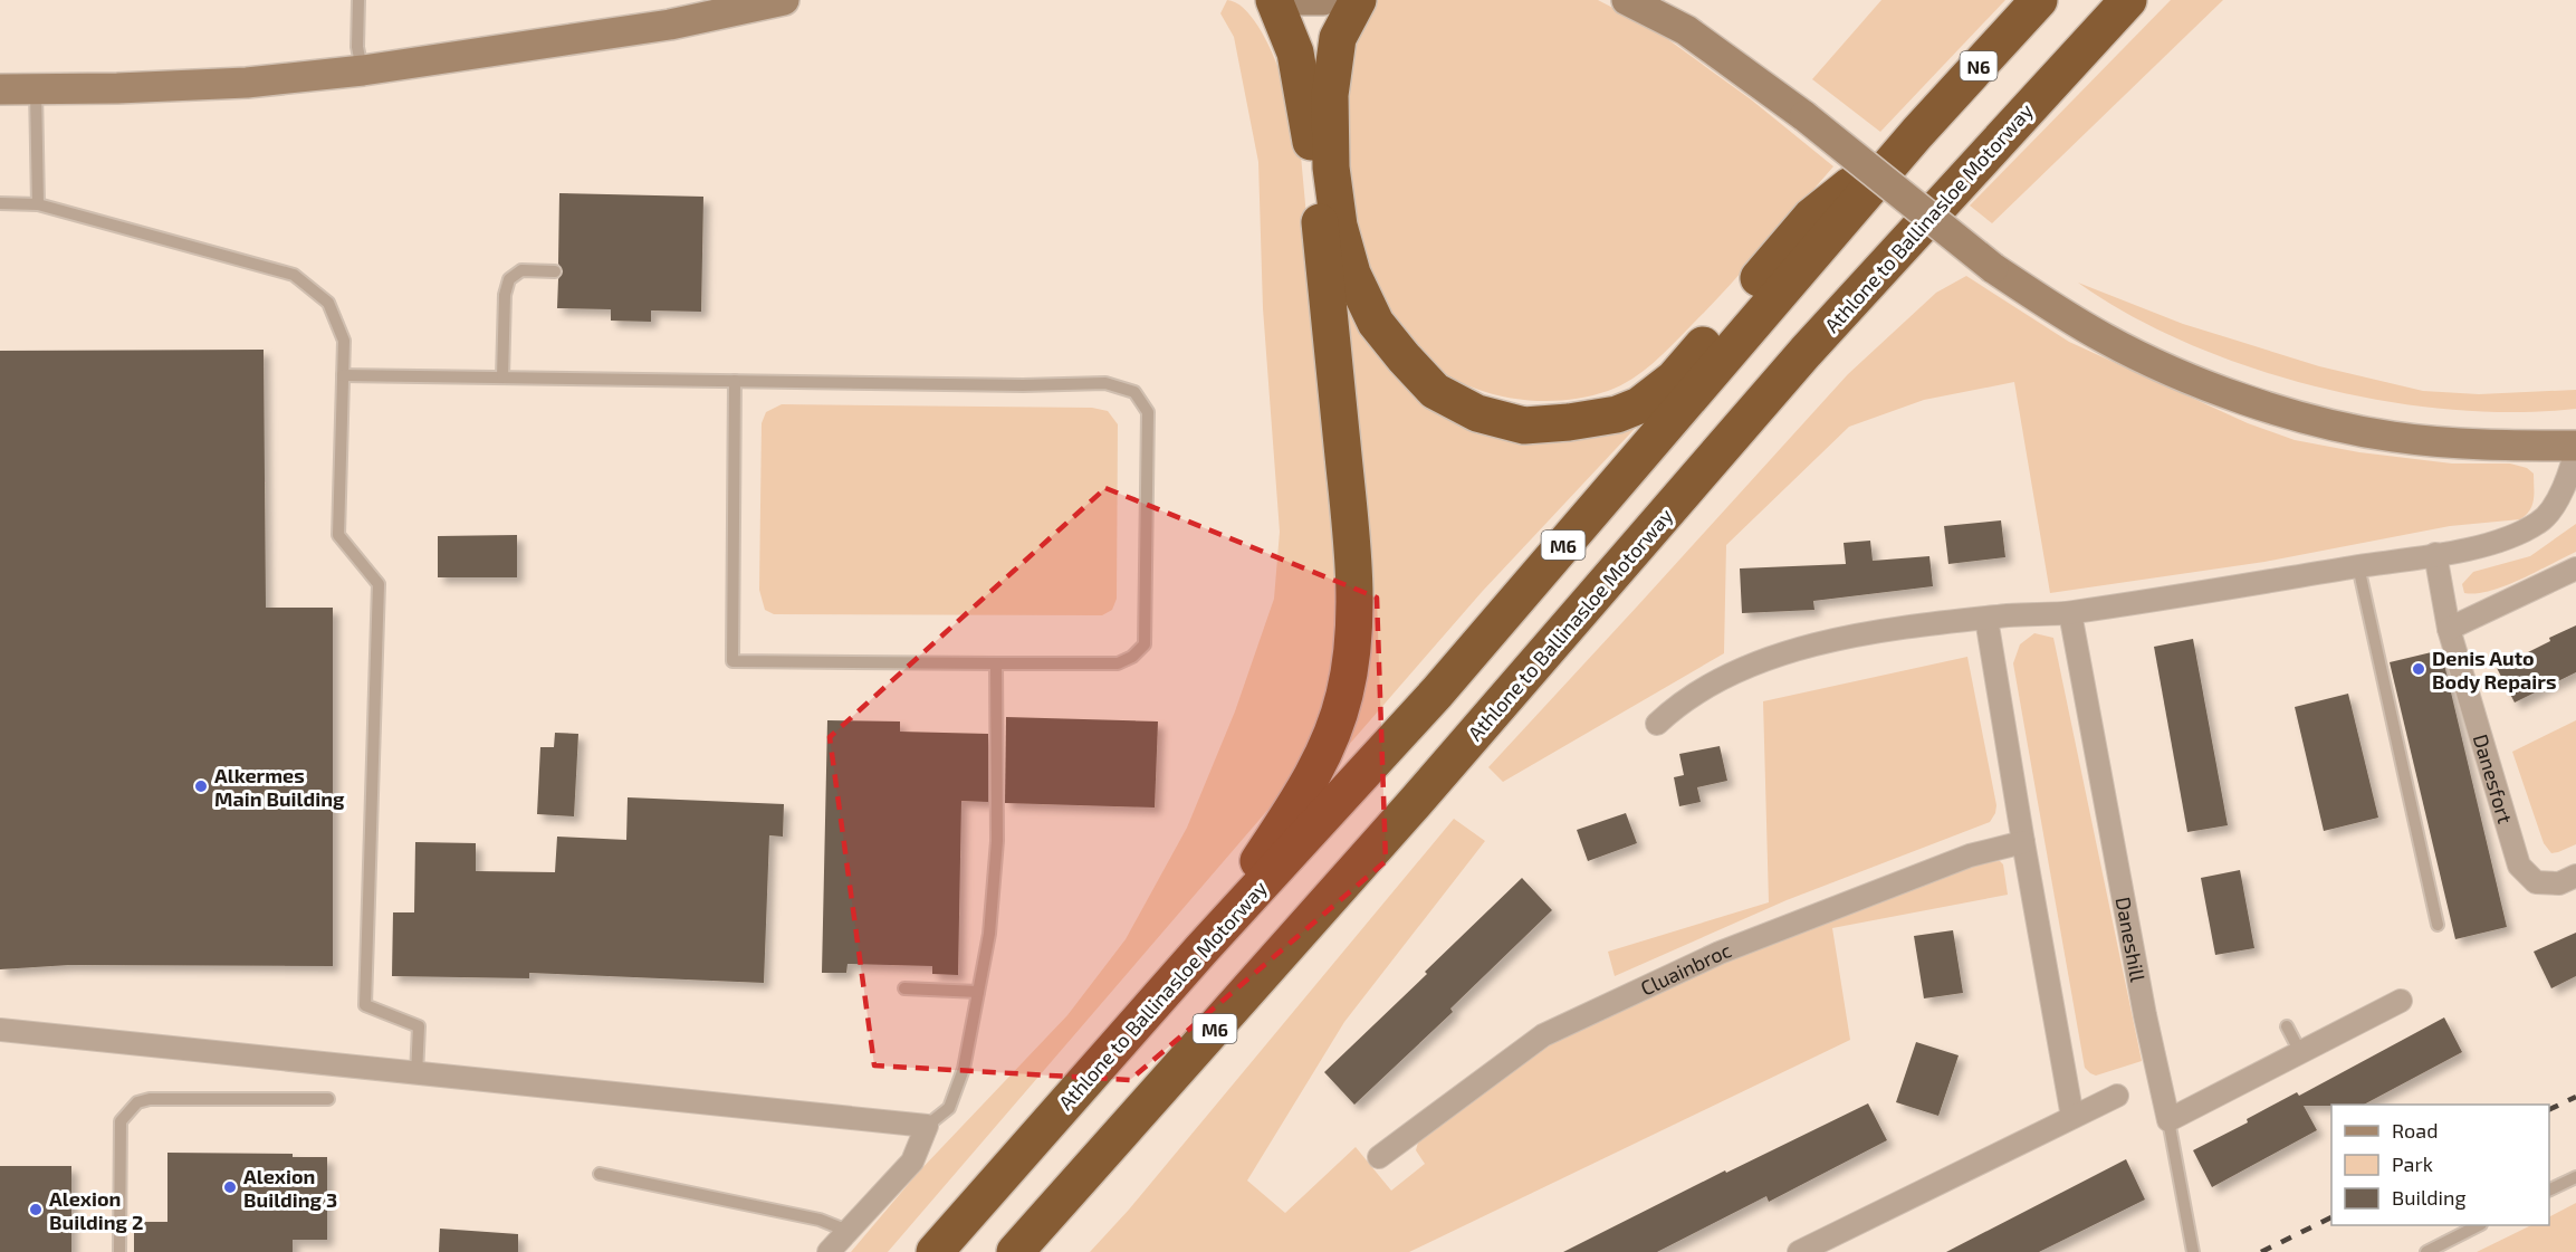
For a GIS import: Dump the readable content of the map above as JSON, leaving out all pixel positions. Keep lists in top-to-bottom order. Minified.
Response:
{"streets":{"highway":["N6","Athlone to Ballinasloe Motorway","M6"],"street":["Danesfort","Daneshill","Cluainbroc"]},"crossings":[["N6","Athlone to Ballinasloe Motorway"]],"places":["Denis Auto Body Repairs","Alkermes Main Building","Alexion Building 3","Alexion Building 2"],"legend":["Road","Park","Building"]}
